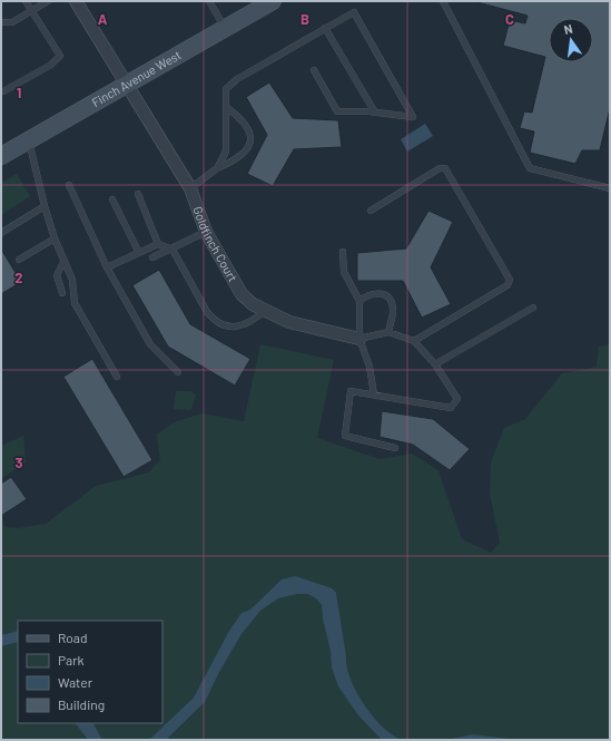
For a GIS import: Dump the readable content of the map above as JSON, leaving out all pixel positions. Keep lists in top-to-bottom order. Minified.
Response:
{"streets":{"main road":["Finch Avenue West"],"street":["Goldfinch Court"]},"crossings":[["Finch Avenue West","Goldfinch Court"]],"legend":["Road","Park","Water","Building"],"north":"top","grid":{"columns":["A","B","C"],"rows":["1","2","3"]}}
